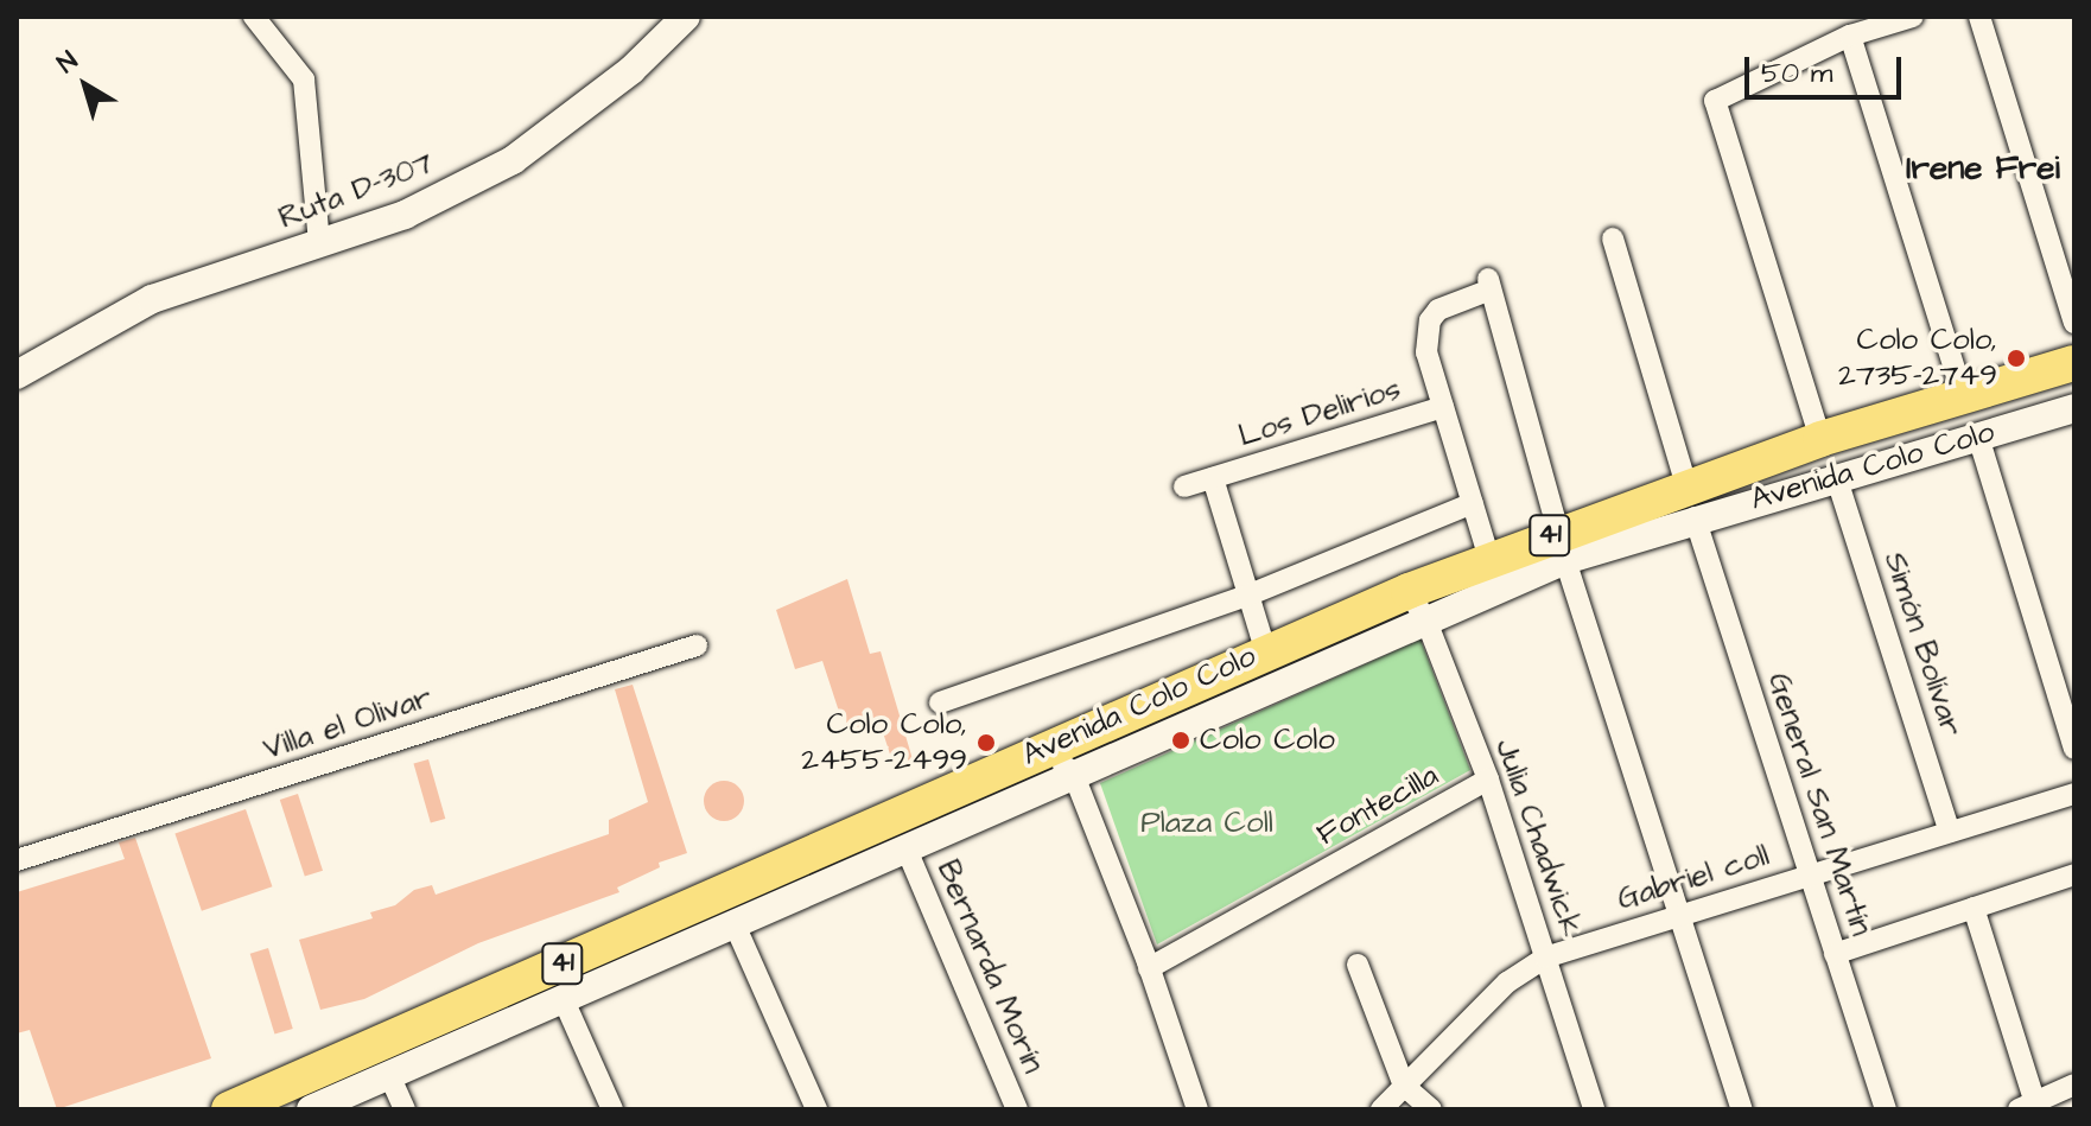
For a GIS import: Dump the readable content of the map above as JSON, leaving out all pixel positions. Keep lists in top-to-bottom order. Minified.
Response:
{"streets":{"main road":["Avenida Colo Colo","41"],"street":["Ruta D-307","Los Delirios","Simón Bolívar","Villa el Olivar","General San Martín","Fontecilla","Julia Chadwick","Gabriel coll","Bernarda Morín"]},"crossings":[["Los Delirios","Avenida Colo Colo"],["Avenida Colo Colo","Simón Bolívar"],["Avenida Colo Colo","General San Martín"],["Avenida Colo Colo","Julia Chadwick"],["Avenida Colo Colo","Bernarda Morín"],["Simón Bolívar","Gabriel coll"],["General San Martín","Gabriel coll"],["Fontecilla","Julia Chadwick"],["Julia Chadwick","Gabriel coll"]],"districts":["Irene Frei"],"parks":["Plaza Coll"],"places":["Colo Colo, 2735-2749","Colo Colo","Colo Colo, 2455-2499"],"scale_bar":"50 m","north":"top left"}
